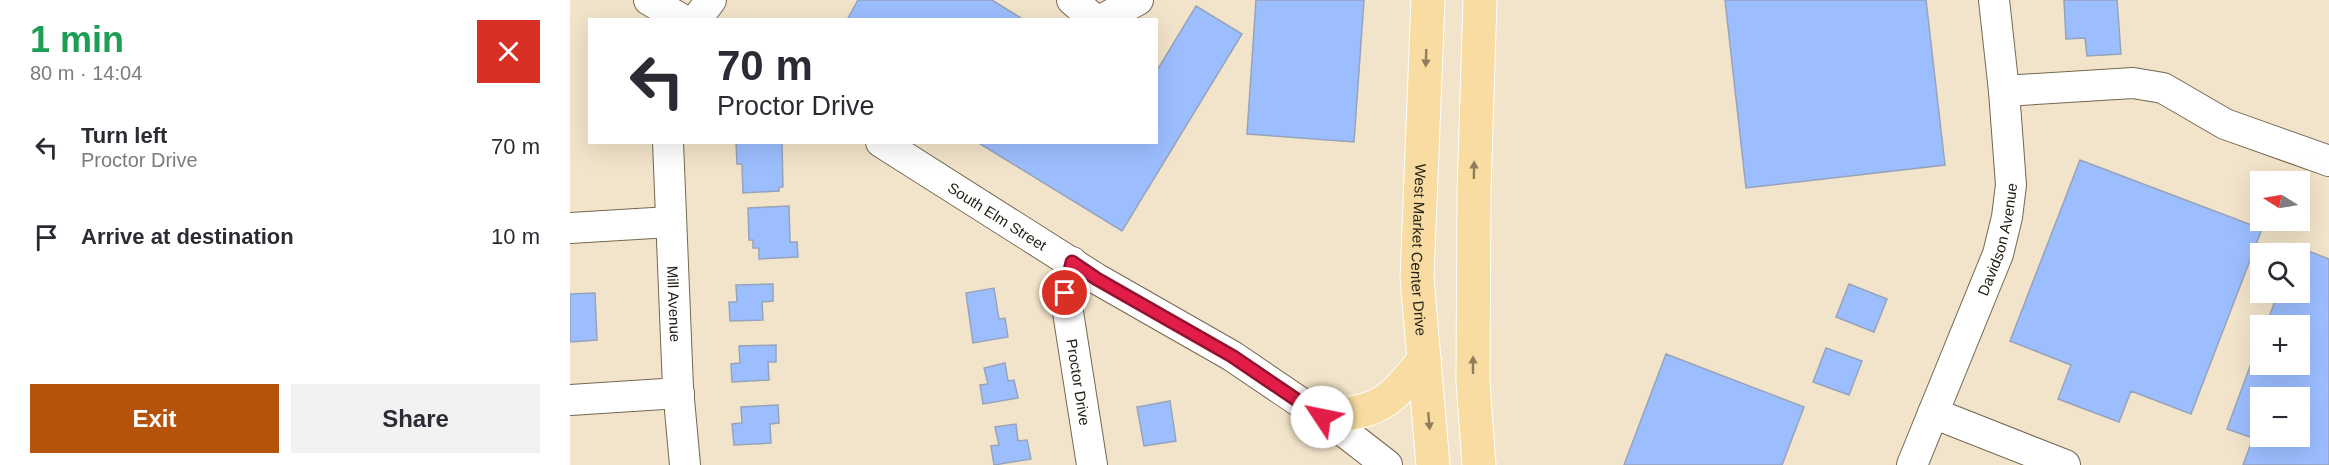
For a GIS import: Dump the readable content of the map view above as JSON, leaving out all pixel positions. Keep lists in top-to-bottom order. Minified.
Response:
{"streets":{"main road":["West Market Center Drive"],"street":["South Elm Street","Davidson Avenue","Mill Avenue","Proctor Drive"]},"crossings":[["South Elm Street","Proctor Drive"]],"north":"left","page":{"heading":["1 min","80 m · 14:04"],"turn":["70 m","Proctor Drive"],"list":[{"name":"Turn left","note":"Proctor Drive","value":"70 m"},{"name":"Arrive at destination","value":"10 m"}],"map_buttons":["+","−"],"buttons":["Exit","Share"]}}
